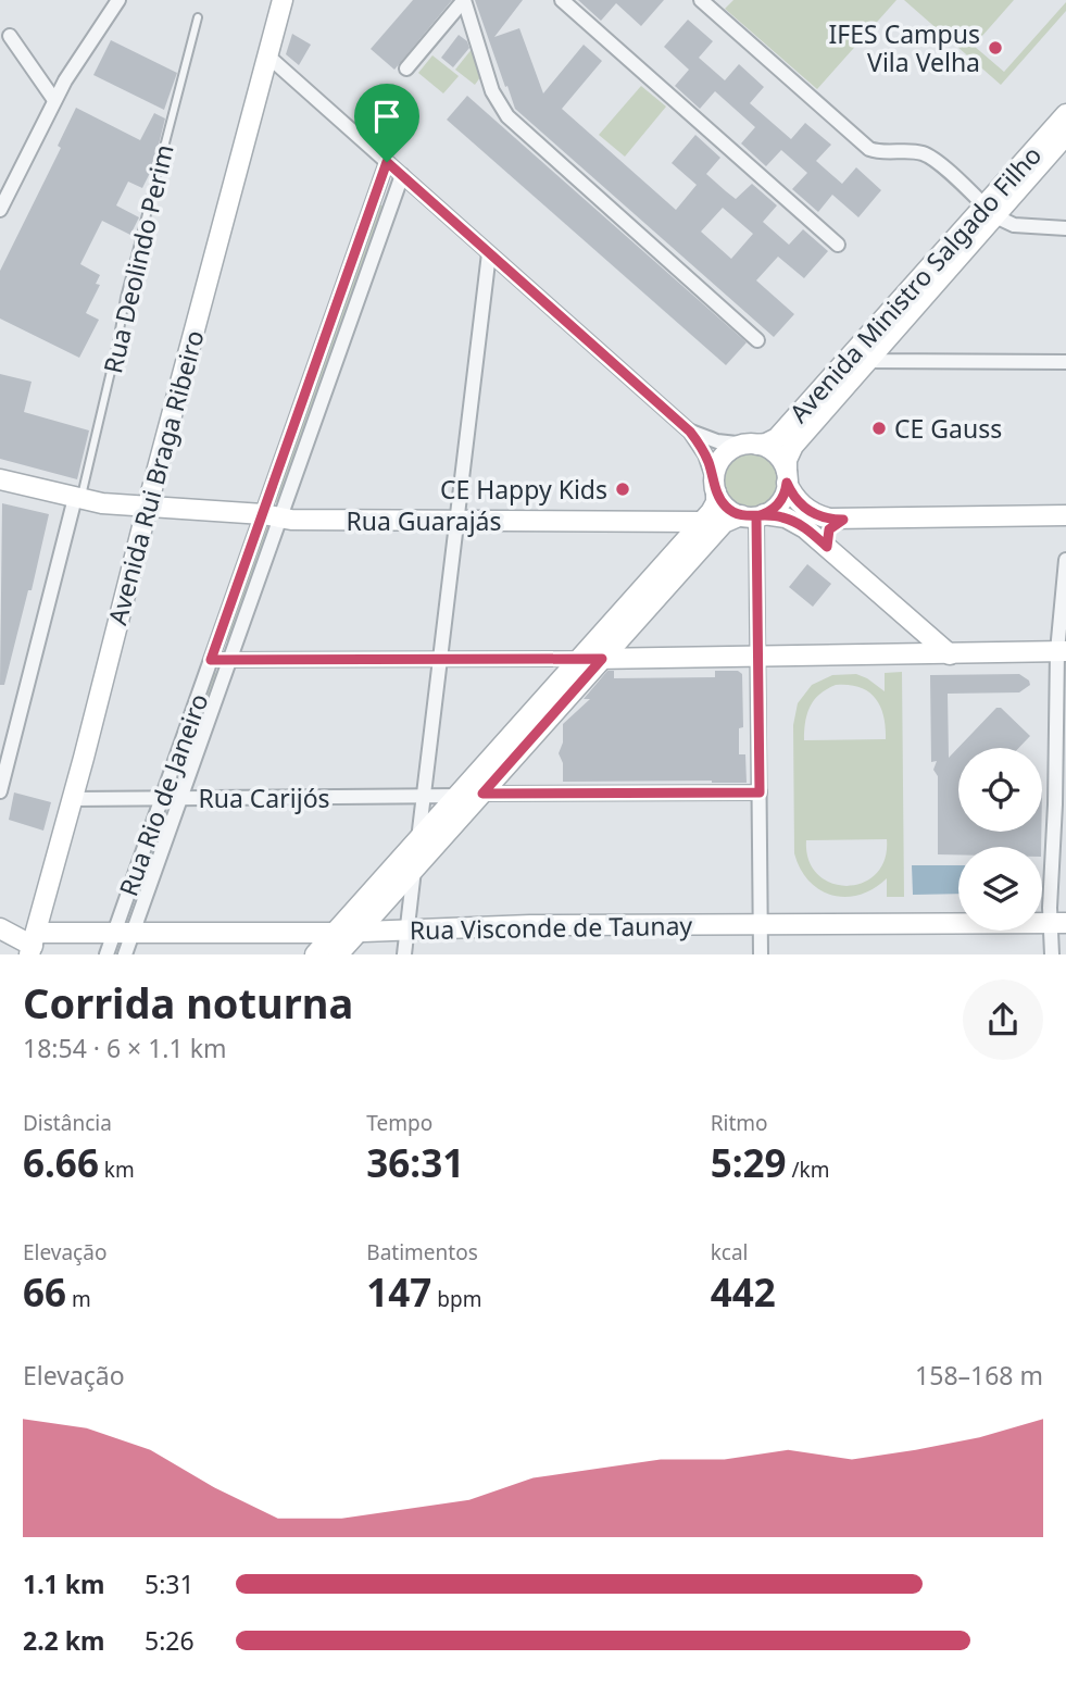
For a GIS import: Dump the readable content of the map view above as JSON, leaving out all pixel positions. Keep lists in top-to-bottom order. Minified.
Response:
{"streets":{"main road":["Avenida Ministro Salgado Filho","Avenida Rui Braga Ribeiro","Rua Guarajás","Rua Visconde de Taunay"],"street":["Rua Deolindo Perim","Rua Rio de Janeiro","Rua Carijós"]},"crossings":[["Rua Deolindo Perim","Rua Guarajás"],["Avenida Rui Braga Ribeiro","Rua Guarajás"],["Avenida Rui Braga Ribeiro","Rua Carijós"],["Avenida Rui Braga Ribeiro","Rua Visconde de Taunay"],["Rua Guarajás","Rua Rio de Janeiro"],["Rua Rio de Janeiro","Rua Carijós"],["Rua Rio de Janeiro","Rua Visconde de Taunay"]],"places":["IFES Campus Vila Velha","CE Gauss","CE Happy Kids"],"page":{"heading":["Corrida noturna","18:54 · 6 × 1.1 km"],"stats":[["Distância","6.66 km"],["Tempo","36:31"],["Ritmo","5:29 /km"],["Elevação","66 m"],["Batimentos","147 bpm"],["kcal","442"]],"chart":["Elevação","158–168 m"],"list":[{"name":"1.1 km","note":"5:31"},{"name":"2.2 km","note":"5:26"}]}}
